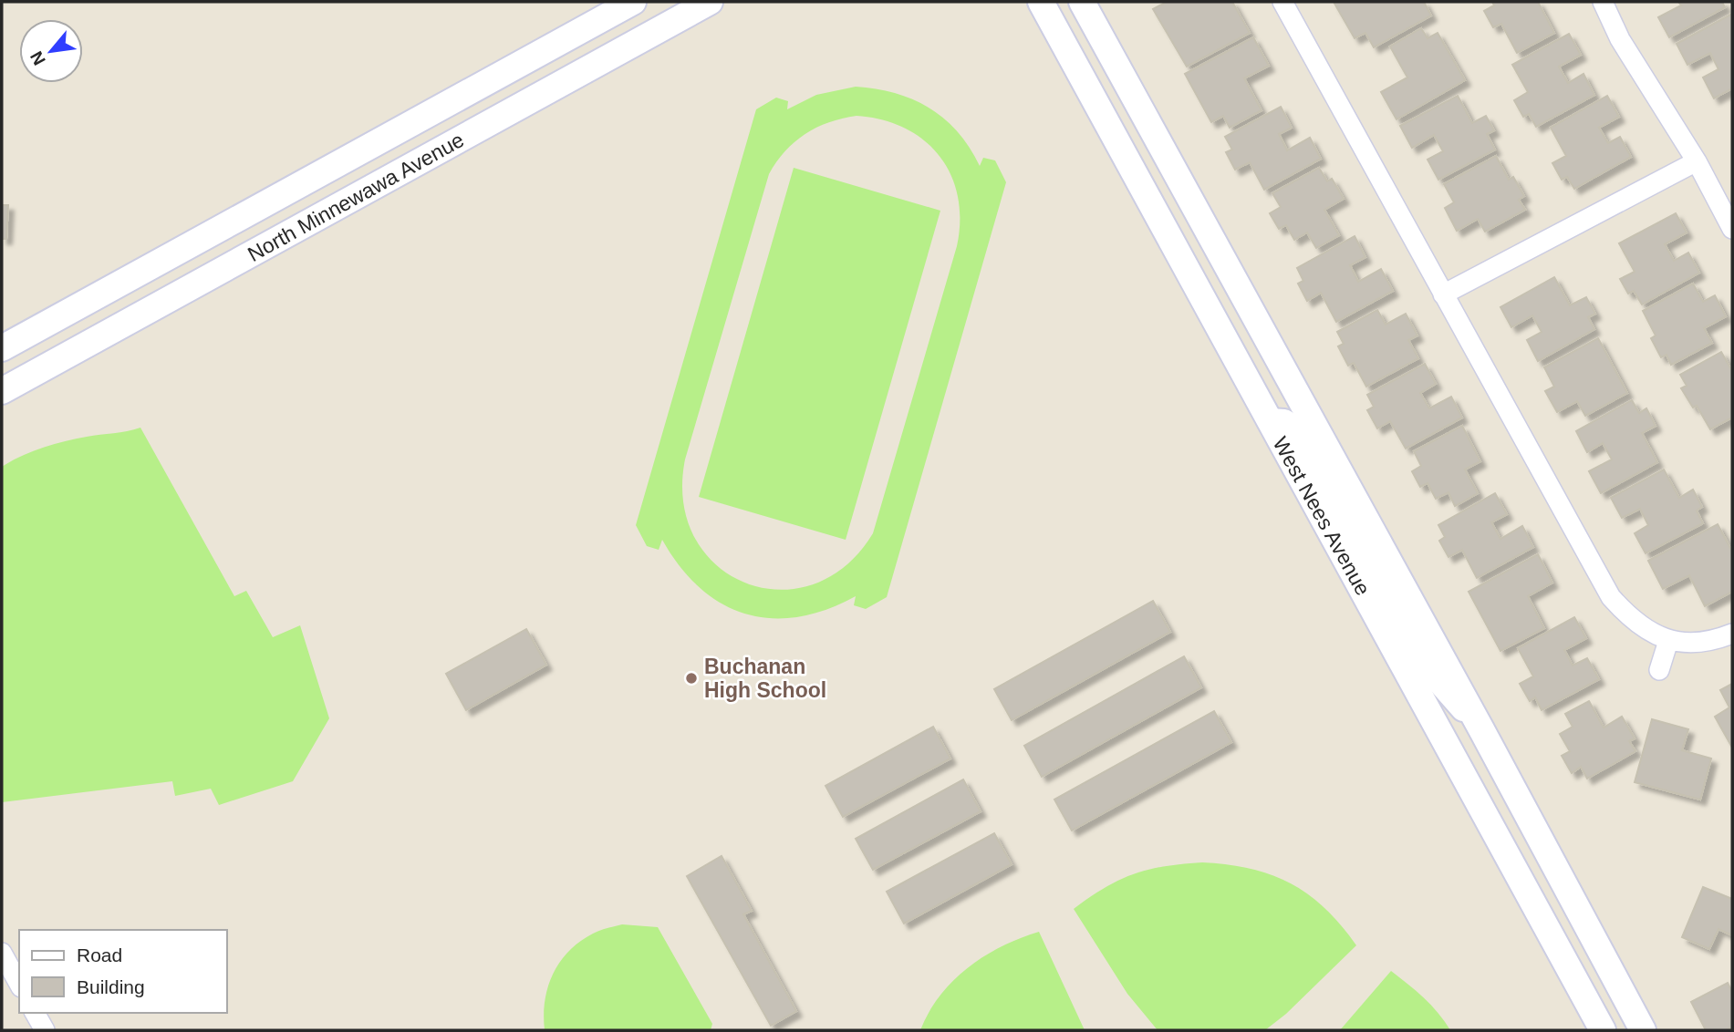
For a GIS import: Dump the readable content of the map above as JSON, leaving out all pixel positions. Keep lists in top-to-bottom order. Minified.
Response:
{"streets":{"main road":["North Minnewawa Avenue","West Nees Avenue"]},"places":["Buchanan High School"],"legend":["Road","Building"],"north":"bottom left"}
